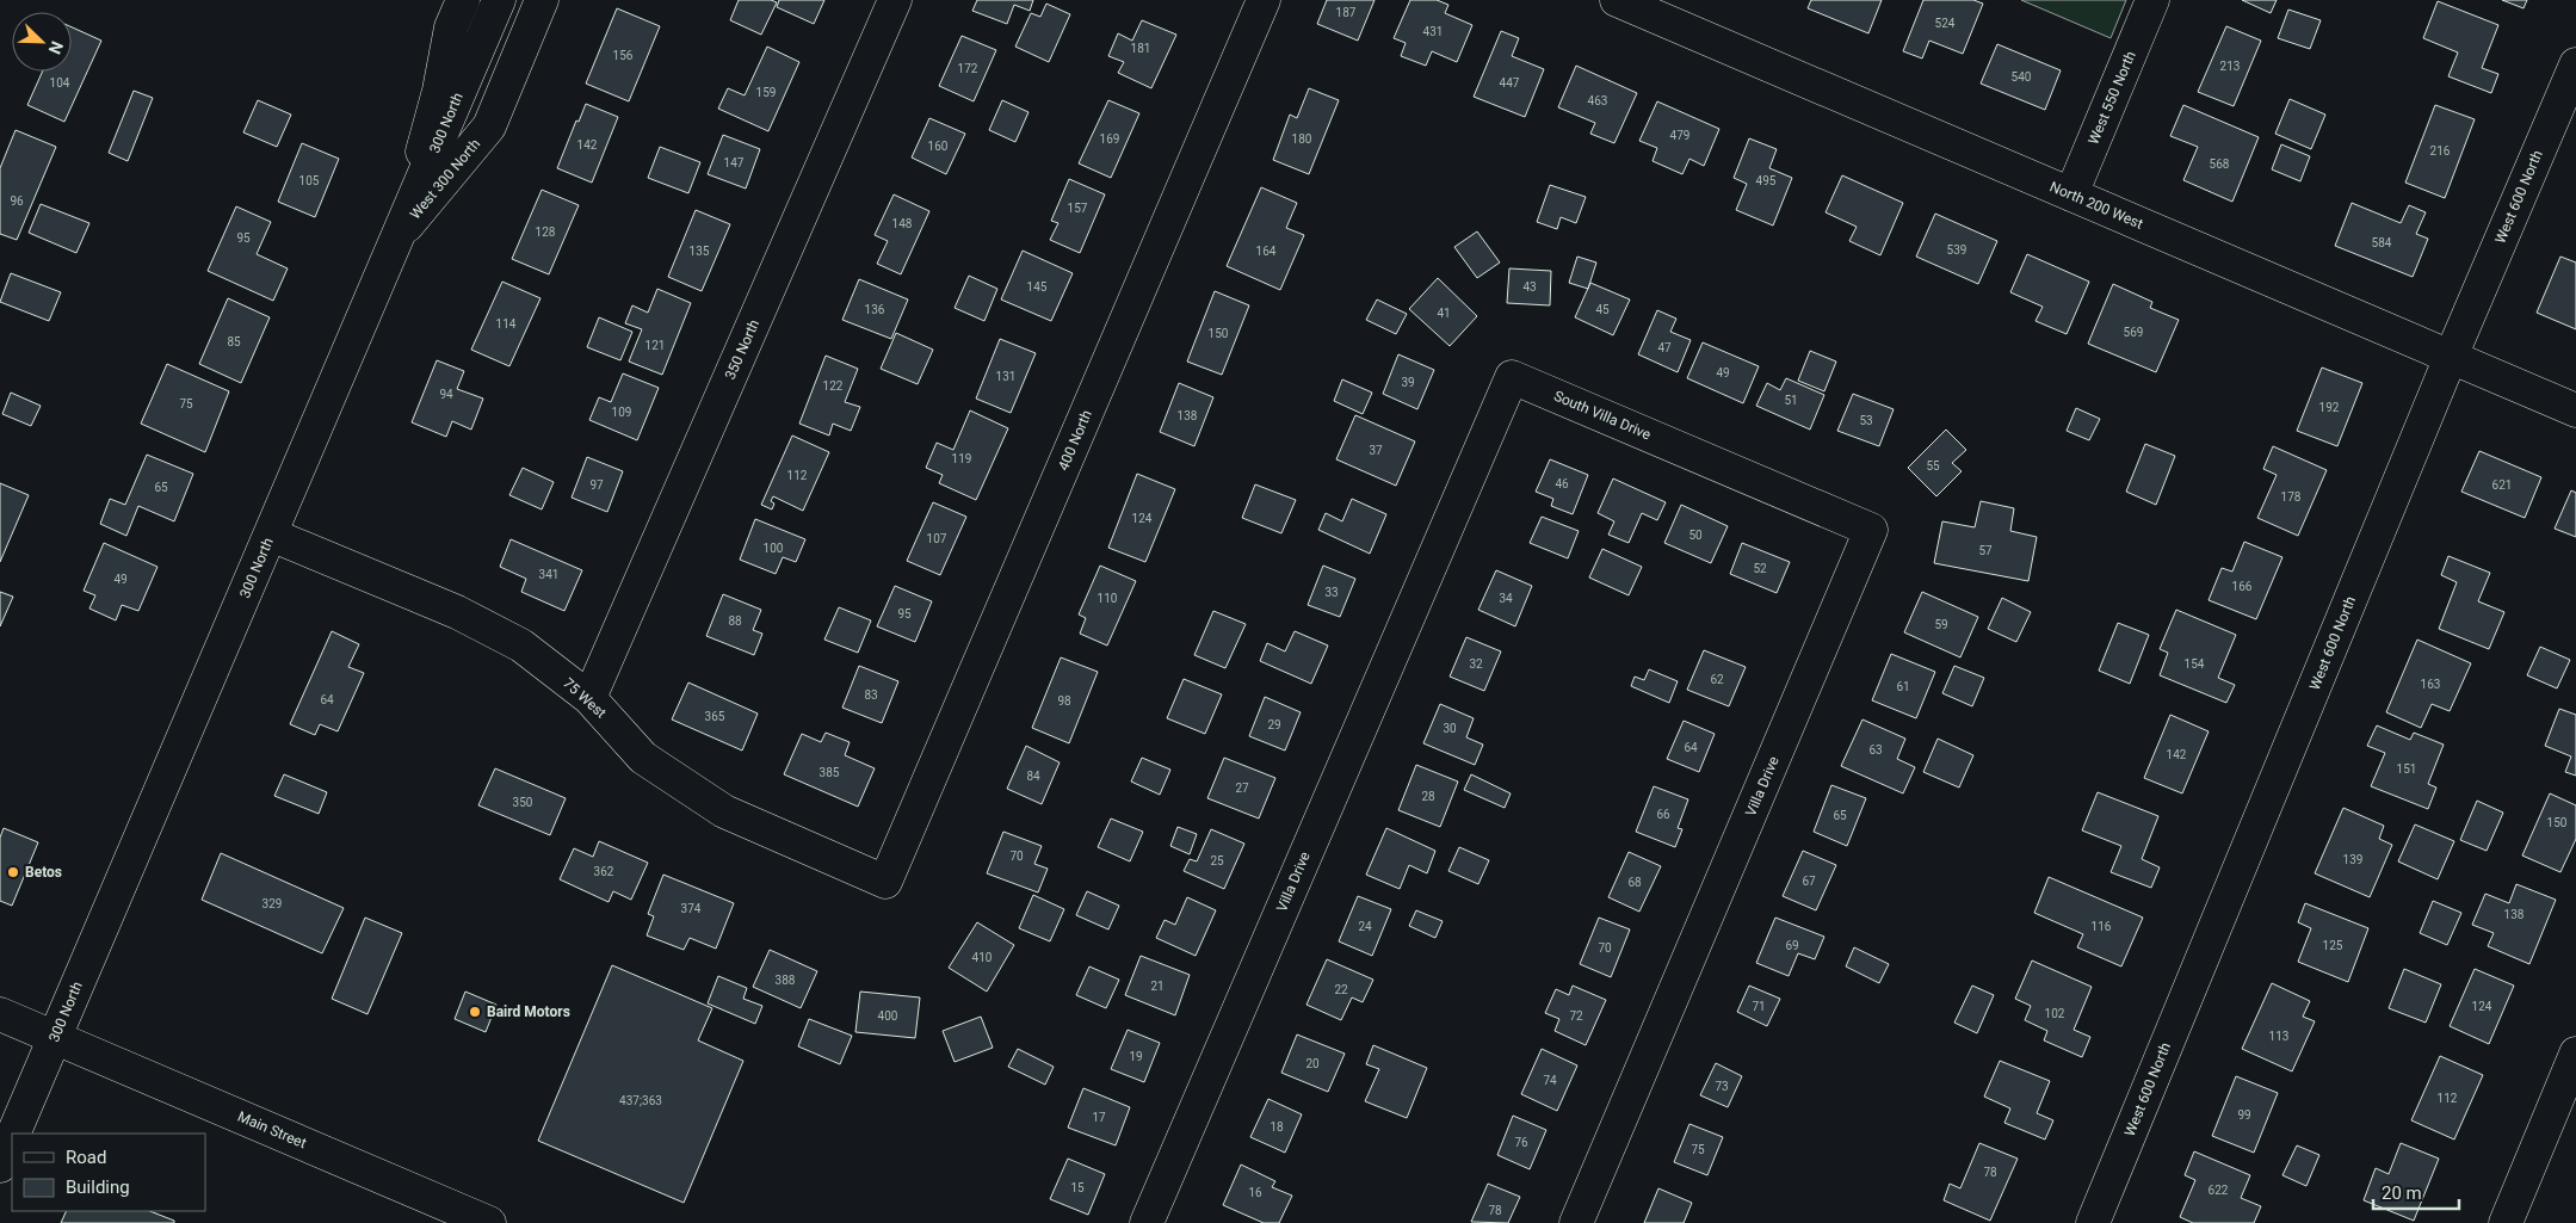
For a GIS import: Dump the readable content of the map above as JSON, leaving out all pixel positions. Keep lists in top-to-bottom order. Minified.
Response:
{"streets":{"street":["West 550 North","300 North","West 300 North","West 600 North","North 200 West","350 North","South Villa Drive","400 North","75 West","Villa Drive","Main Street"]},"crossings":[["West 550 North","North 200 West"],["300 North","West 300 North"],["300 North","75 West"],["300 North","Main Street"],["West 600 North","North 200 West"],["350 North","75 West"],["South Villa Drive","Villa Drive"],["400 North","75 West"]],"places":["Betos","Baird Motors"],"house_numbers":["187","524","431","181","156","213","172","540","104","447","159","463","479","169","180","142","160","216","147","568","105","495","96","157","148","128","95","584","539","135","164","145","43","136","45","41","114","569","150","85","121","47","49","131","39","122","94","51","75","192","109","138","53","37","119","55","112","46","97","621","65","178","124","50","107","100","57","52","341","49","166","33","110","34","95","88","59","32","154","62","163","61","83","64","98","365","29","30","64","63","142","151","385","84","27","28","350","66","65","150","70","139","25","362","67","68","329","374","138","24","116","69","125","70","410","388","21","22","71","124","102","400","72","113","19","20","74","73","112","437;363","99","17","18","76","75","78","15","622","16","78"],"legend":["Road","Building"],"scale_bar":"20 m","north":"bottom right"}
